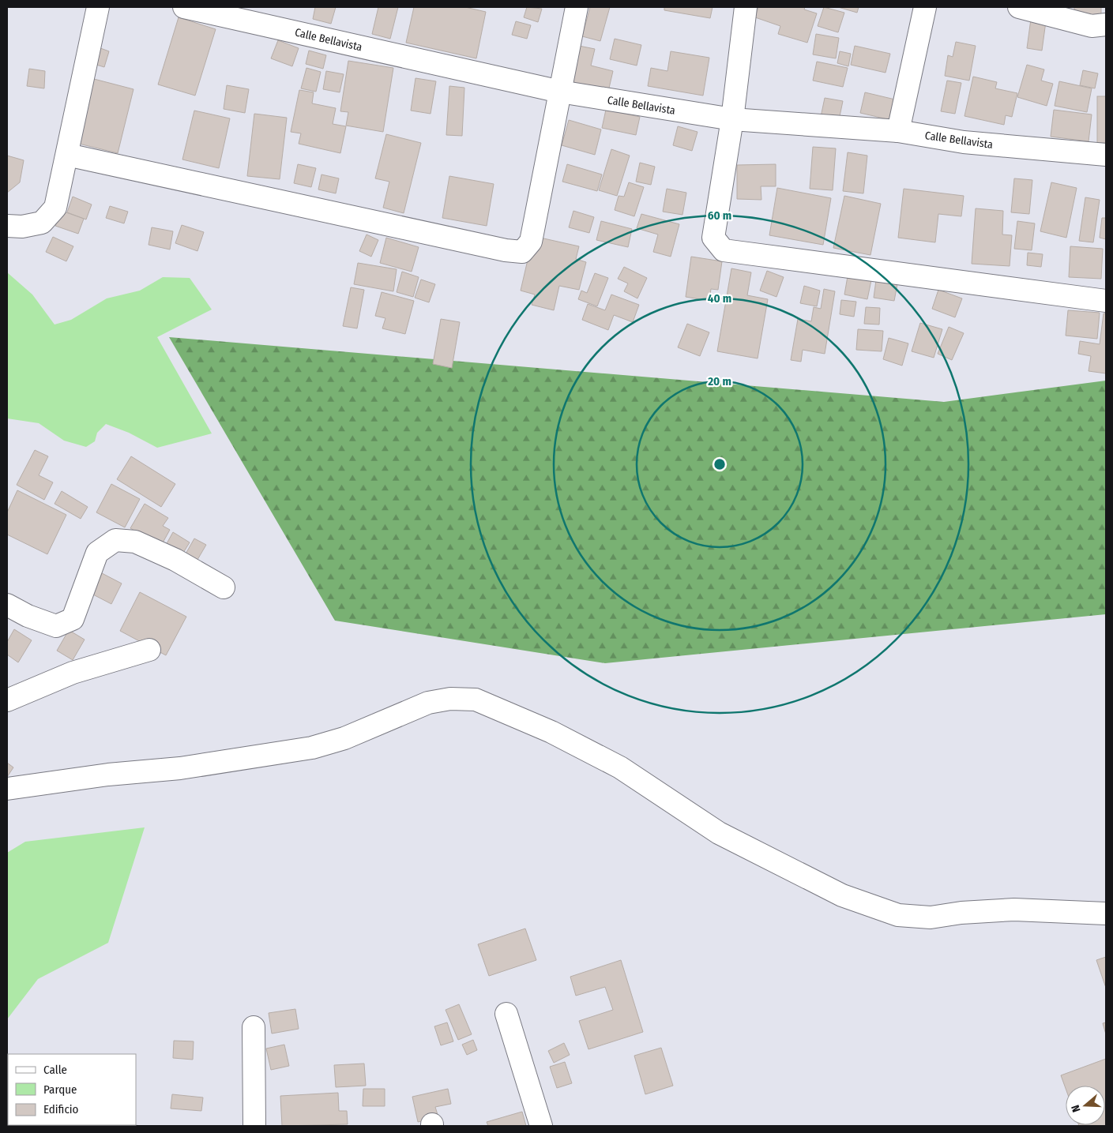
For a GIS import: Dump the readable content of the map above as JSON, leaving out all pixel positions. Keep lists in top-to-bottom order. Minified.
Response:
{"streets":{"street":["Calle Bellavista"]},"legend":["Calle","Parque","Edificio"],"north":"left","rings":["60 m","40 m","20 m"]}
